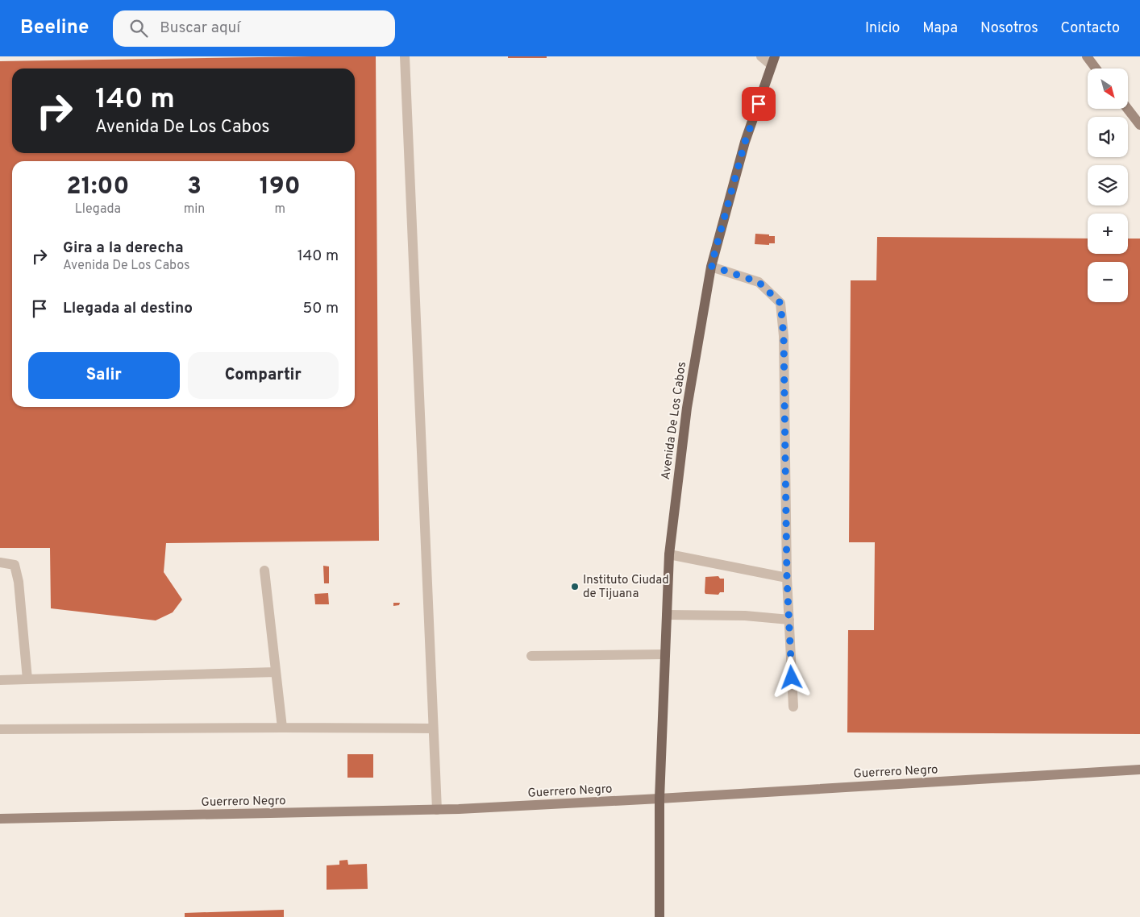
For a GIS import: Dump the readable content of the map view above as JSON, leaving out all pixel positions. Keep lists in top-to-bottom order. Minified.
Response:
{"streets":{"main road":["Avenida De Los Cabos"],"street":["Guerrero Negro"]},"crossings":[["Avenida De Los Cabos","Guerrero Negro"]],"places":["Instituto Ciudad de Tijuana"],"north":"bottom right","page":{"header":"Beeline","search":"Buscar aquí","nav":["Inicio","Mapa","Nosotros","Contacto"],"map_buttons":["+","−"],"turn":["140 m","Avenida De Los Cabos"],"eta":["21:00","Llegada","3","min","190","m"],"list":[{"name":"Gira a la derecha","note":"Avenida De Los Cabos","value":"140 m"},{"name":"Llegada al destino","value":"50 m"}],"buttons":["Salir","Compartir"]}}
